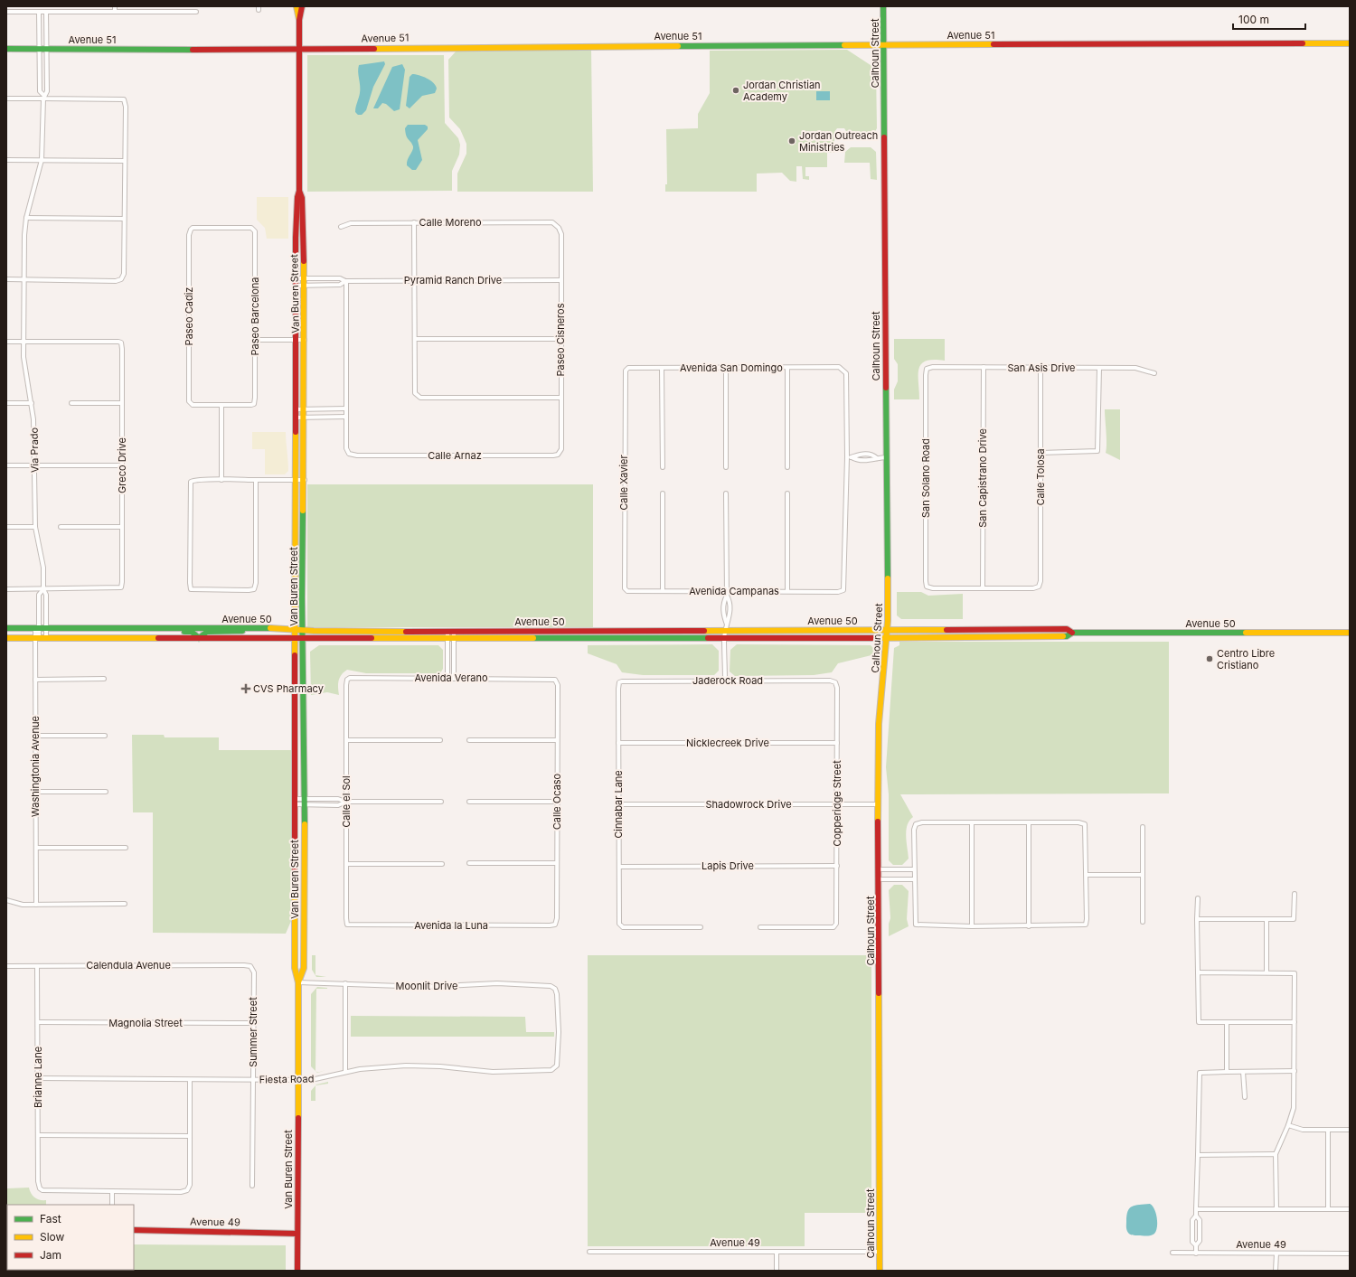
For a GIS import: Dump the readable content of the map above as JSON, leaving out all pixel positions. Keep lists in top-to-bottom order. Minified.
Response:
{"streets":{"street":["Avenue 51","Calhoun Street","Calle Moreno","Pyramid Ranch Drive","Van Buren Street","Paseo Cadiz","Paseo Barcelona","Paseo Cisneros","Avenida San Domingo","San Asis Drive","Via Prado","Calle Arnaz","Greco Drive","Calle Tolosa","San Solano Road","San Capistrano Drive","Calle Xavier","Avenida Campanas","Avenue 50","Avenida Verano","Jaderock Road","Nicklecreek Drive","Washingtonia Avenue","Calle el Sol","Calle Ocaso","Copperidge Street","Cinnabar Lane","Shadowrock Drive","Lapis Drive","Avenida la Luna","Calendula Avenue","Moonlit Drive","Magnolia Street","Summer Street","Brianne Lane","Fiesta Road","Avenue 49"]},"crossings":[["Avenue 51","Calhoun Street"],["Avenue 51","Van Buren Street"],["Calhoun Street","Avenue 50"],["Calhoun Street","Shadowrock Drive"],["Calhoun Street","Avenue 49"],["Calle Moreno","Paseo Cisneros"],["Pyramid Ranch Drive","Van Buren Street"],["Pyramid Ranch Drive","Paseo Cisneros"],["Van Buren Street","Avenue 50"],["Van Buren Street","Moonlit Drive"],["Van Buren Street","Fiesta Road"],["Van Buren Street","Avenue 49"],["Paseo Cadiz","Paseo Barcelona"],["Paseo Cisneros","Calle Arnaz"],["Avenida San Domingo","Calle Xavier"],["Avenida San Domingo","Avenida Campanas"],["San Asis Drive","Calle Tolosa"],["San Asis Drive","San Solano Road"],["San Asis Drive","San Capistrano Drive"],["Via Prado","Greco Drive"],["Via Prado","Avenue 50"],["Via Prado","Washingtonia Avenue"],["Calle Tolosa","San Solano Road"],["Calle Tolosa","San Capistrano Drive"],["San Solano Road","San Capistrano Drive"],["Calle Xavier","Avenida Campanas"],["Avenue 50","Washingtonia Avenue"],["Avenida Verano","Calle el Sol"],["Avenida Verano","Calle Ocaso"],["Jaderock Road","Copperidge Street"],["Jaderock Road","Cinnabar Lane"],["Nicklecreek Drive","Copperidge Street"],["Nicklecreek Drive","Cinnabar Lane"],["Calle el Sol","Avenida la Luna"],["Calle Ocaso","Avenida la Luna"],["Copperidge Street","Shadowrock Drive"],["Copperidge Street","Lapis Drive"],["Cinnabar Lane","Shadowrock Drive"],["Cinnabar Lane","Lapis Drive"],["Calendula Avenue","Summer Street"],["Calendula Avenue","Brianne Lane"],["Moonlit Drive","Fiesta Road"],["Magnolia Street","Summer Street"],["Magnolia Street","Brianne Lane"],["Summer Street","Fiesta Road"],["Brianne Lane","Fiesta Road"]],"places":{"other":["Jordan Christian Academy","Jordan Outreach Ministries","Centro Libre Cristiano"],"health":["CVS Pharmacy"]},"legend":["Fast","Slow","Jam"],"scale_bar":"100 m"}
